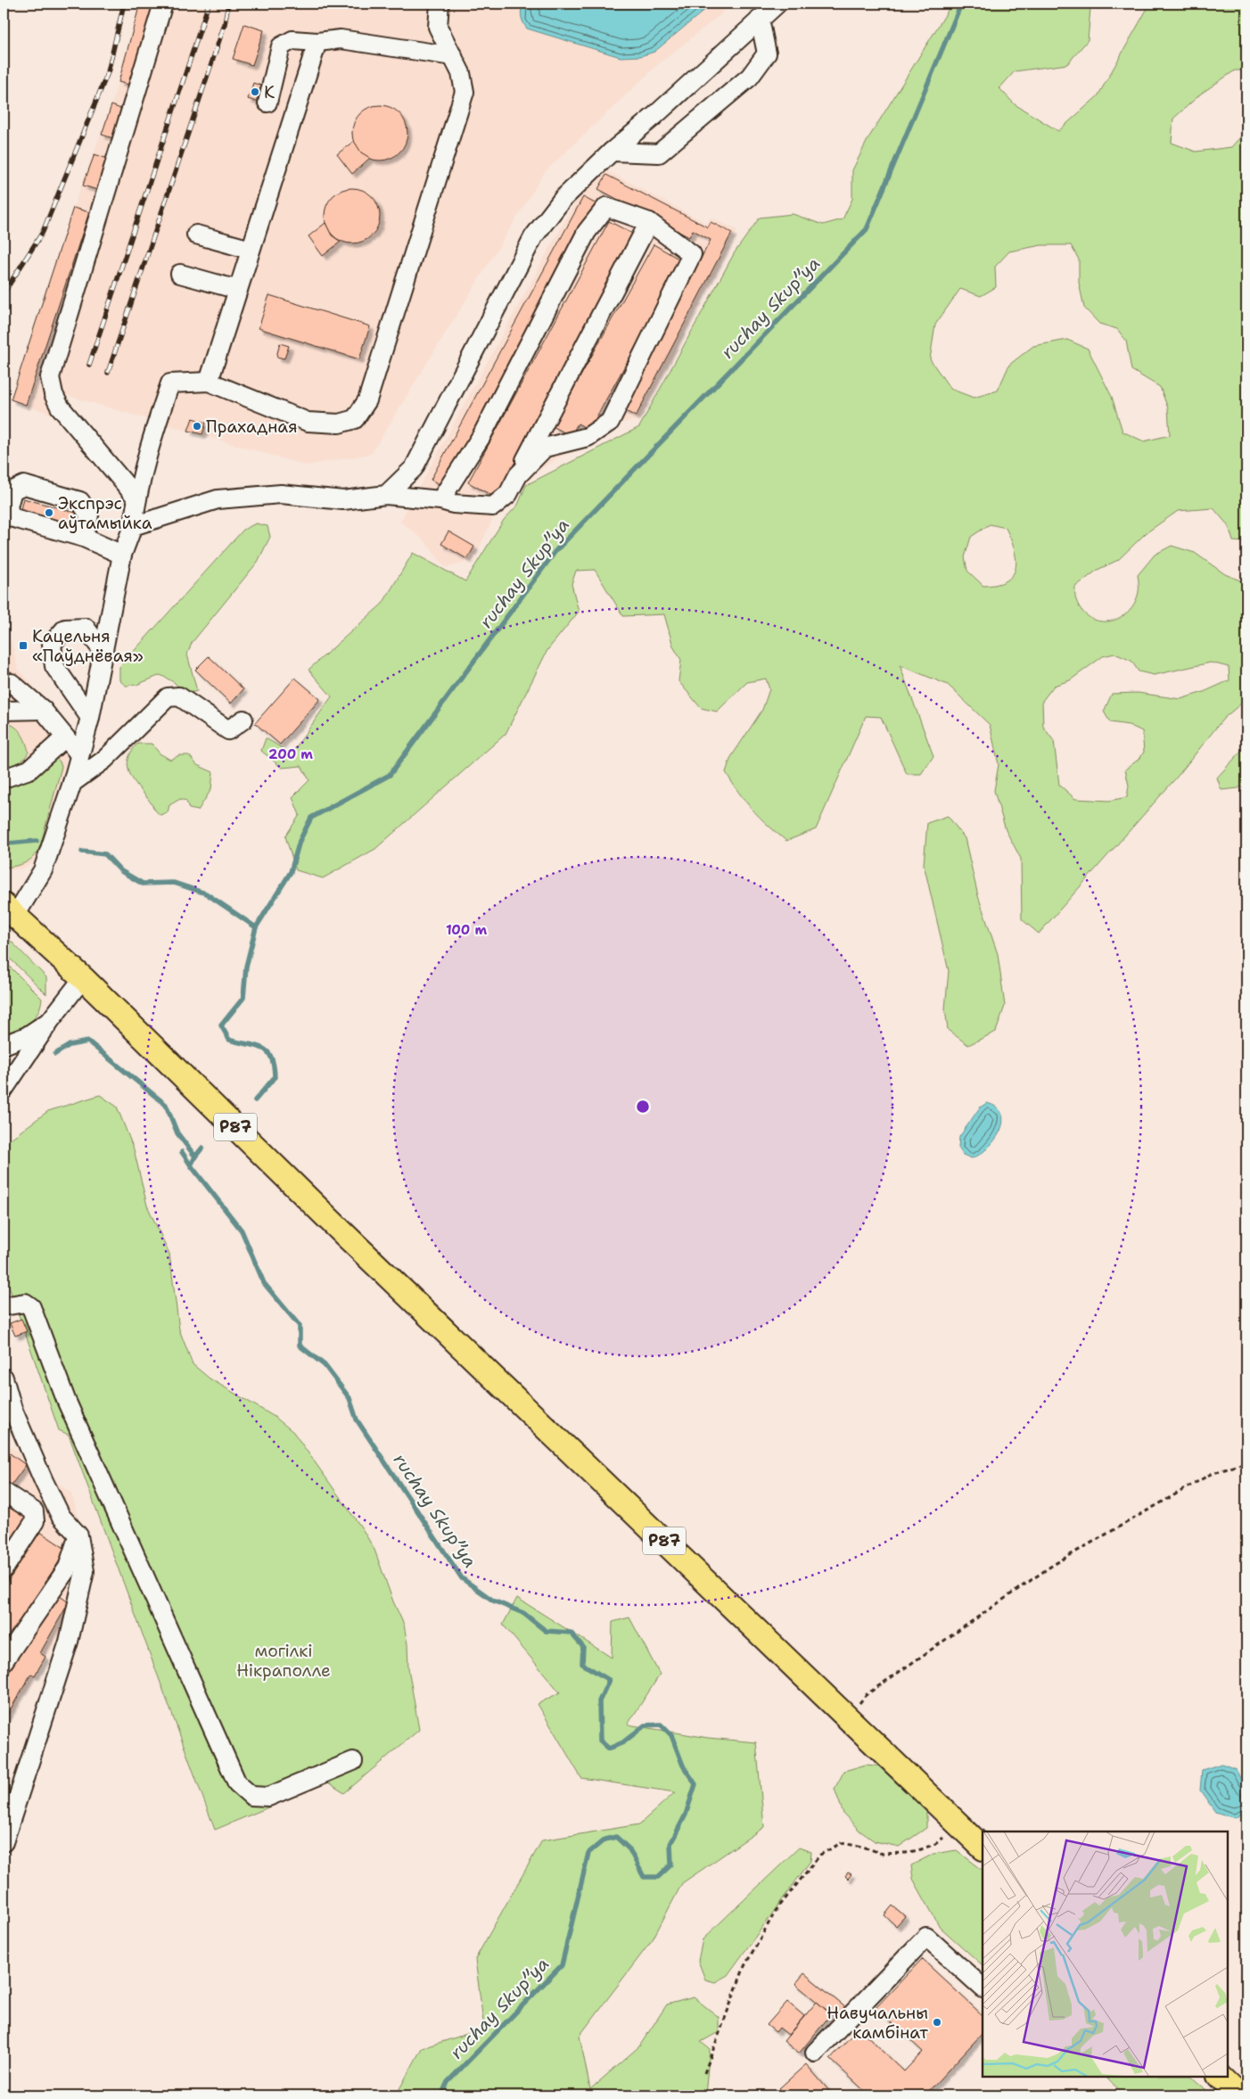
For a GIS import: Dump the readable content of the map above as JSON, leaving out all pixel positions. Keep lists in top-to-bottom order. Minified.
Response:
{"streets":{"main road":["Р87"]},"water":["ruchay Skup’’ya"],"parks":["могілкі Нікраполле"],"places":{"other":["К","Прахадная","Экспрэс аўтамыйка","Навучальны камбінат"],"transit":["Кацельня «Паўднёвая»"]},"rings":["200 m","100 m"]}
